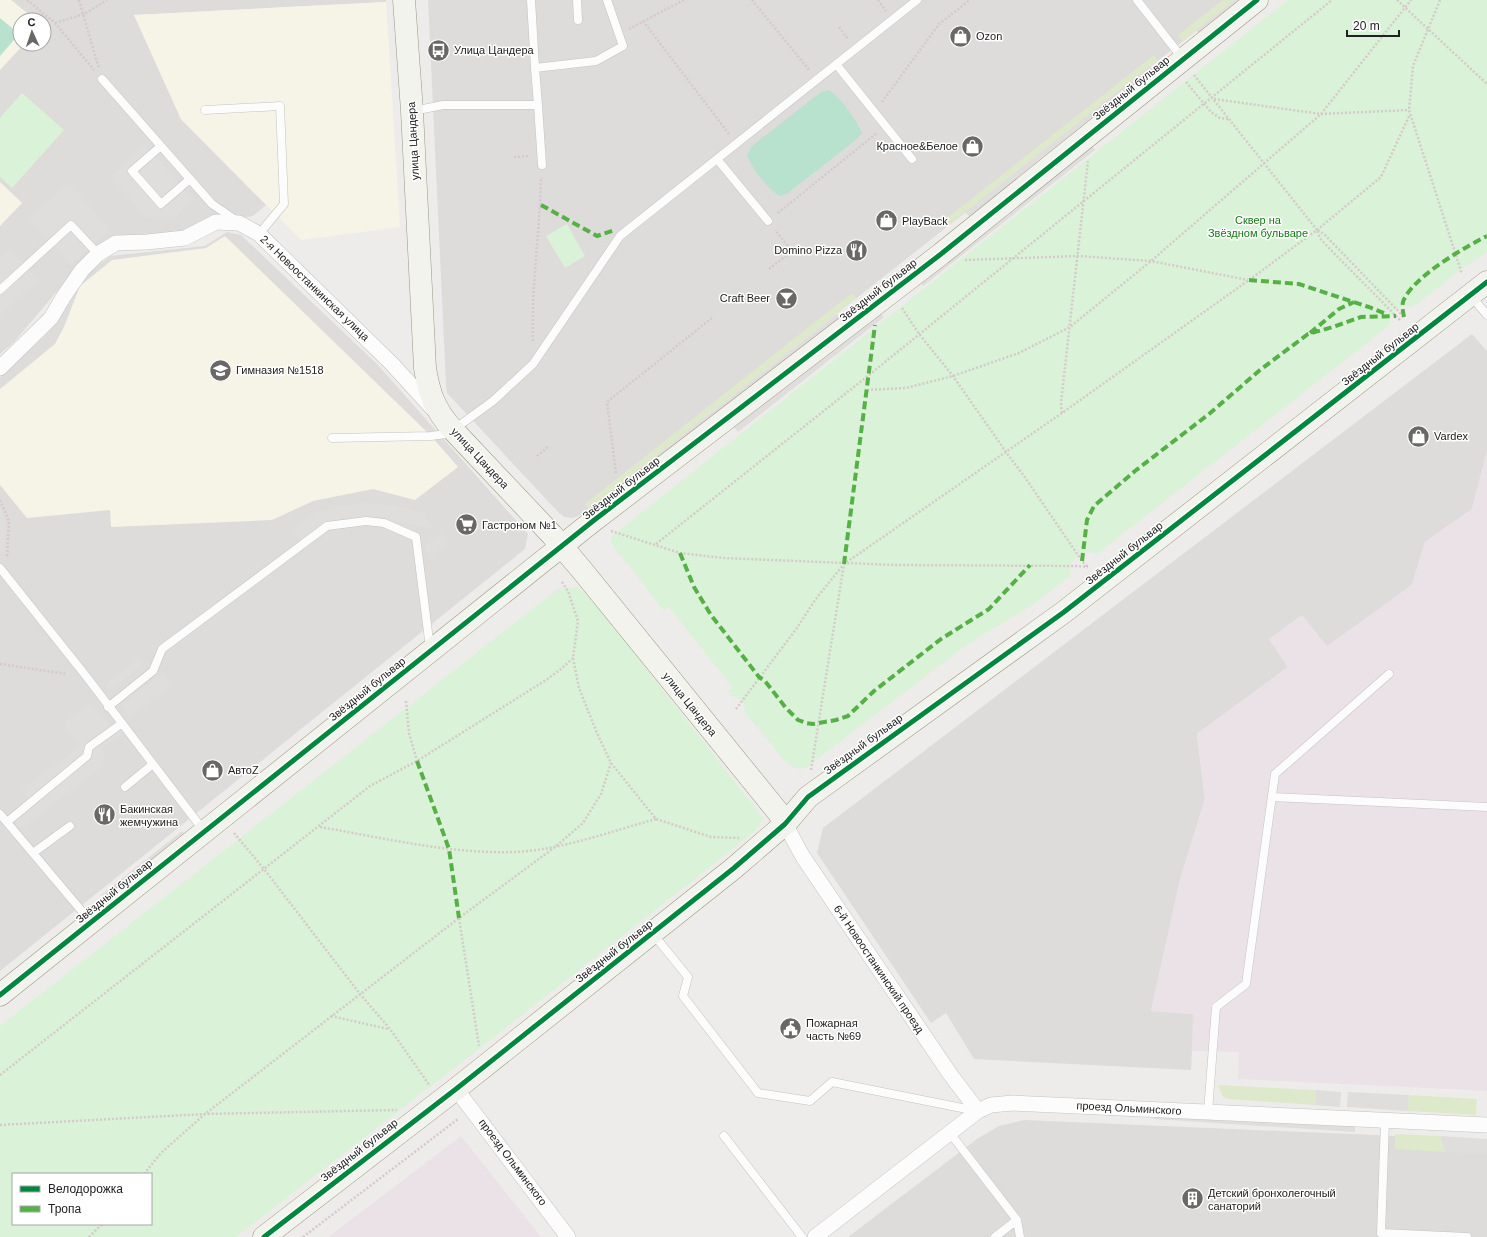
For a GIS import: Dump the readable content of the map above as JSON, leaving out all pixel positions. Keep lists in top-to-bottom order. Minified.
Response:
{"streets":{"street":["Звёздный бульвар","улица Цандера","2-я Новоостанкинская улица","6-й Новоостанкинский проезд","проезд Ольминского"]},"crossings":[["Звёздный бульвар","улица Цандера"],["Звёздный бульвар","6-й Новоостанкинский проезд"],["Звёздный бульвар","проезд Ольминского"],["улица Цандера","2-я Новоостанкинская улица"],["улица Цандера","6-й Новоостанкинский проезд"],["6-й Новоостанкинский проезд","проезд Ольминского"]],"parks":["Сквер на Звёздном бульваре"],"places":{"shop":["Ozon","Красное&Белое","PlayBack","Vardex","АвтоZ"],"bus stop":["Улица Цандера"],"restaurant":["Domino Pizza","Бакинская жемчужина"],"bar":["Craft Beer"],"school or university":["Гимназия №1518"],"supermarket":["Гастроном №1"],"public building":["Пожарная часть №69"],"building":["Детский бронхолегочный санаторий"]},"legend":["Велодорожка","Тропа"],"scale_bar":"20 m","north":"top"}
